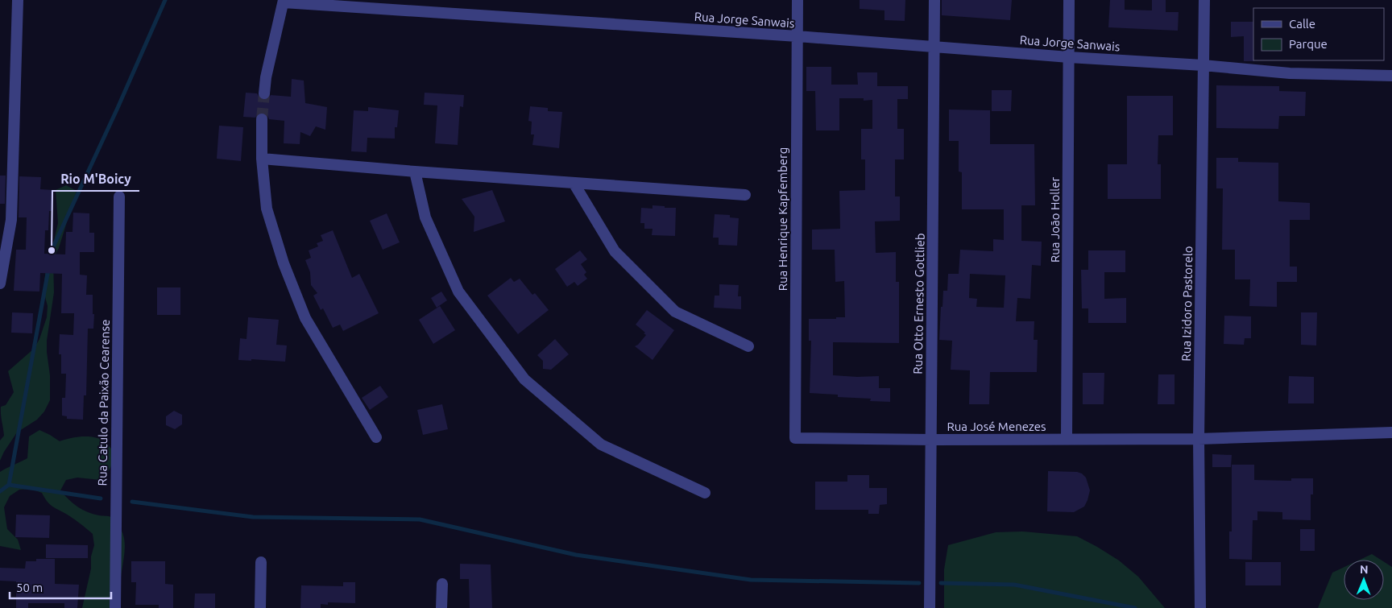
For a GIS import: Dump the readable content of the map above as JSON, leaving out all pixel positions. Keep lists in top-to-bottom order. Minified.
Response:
{"streets":{"street":["Rua Jorge Sanwais","Rua Henrique Kapfemberg","Rua João Holler","Rua Otto Ernesto Gottlieb","Rua Izidoro Pastorelo","Rua Catulo da Paixão Cearense","Rua José Menezes"]},"crossings":[["Rua Jorge Sanwais","Rua Henrique Kapfemberg"],["Rua Jorge Sanwais","Rua João Holler"],["Rua Jorge Sanwais","Rua Otto Ernesto Gottlieb"],["Rua Jorge Sanwais","Rua Izidoro Pastorelo"],["Rua Henrique Kapfemberg","Rua José Menezes"],["Rua João Holler","Rua José Menezes"],["Rua Otto Ernesto Gottlieb","Rua José Menezes"],["Rua Izidoro Pastorelo","Rua José Menezes"]],"places":["Rio M'Boicy"],"legend":["Calle","Parque"],"scale_bar":"50 m","north":"top"}
